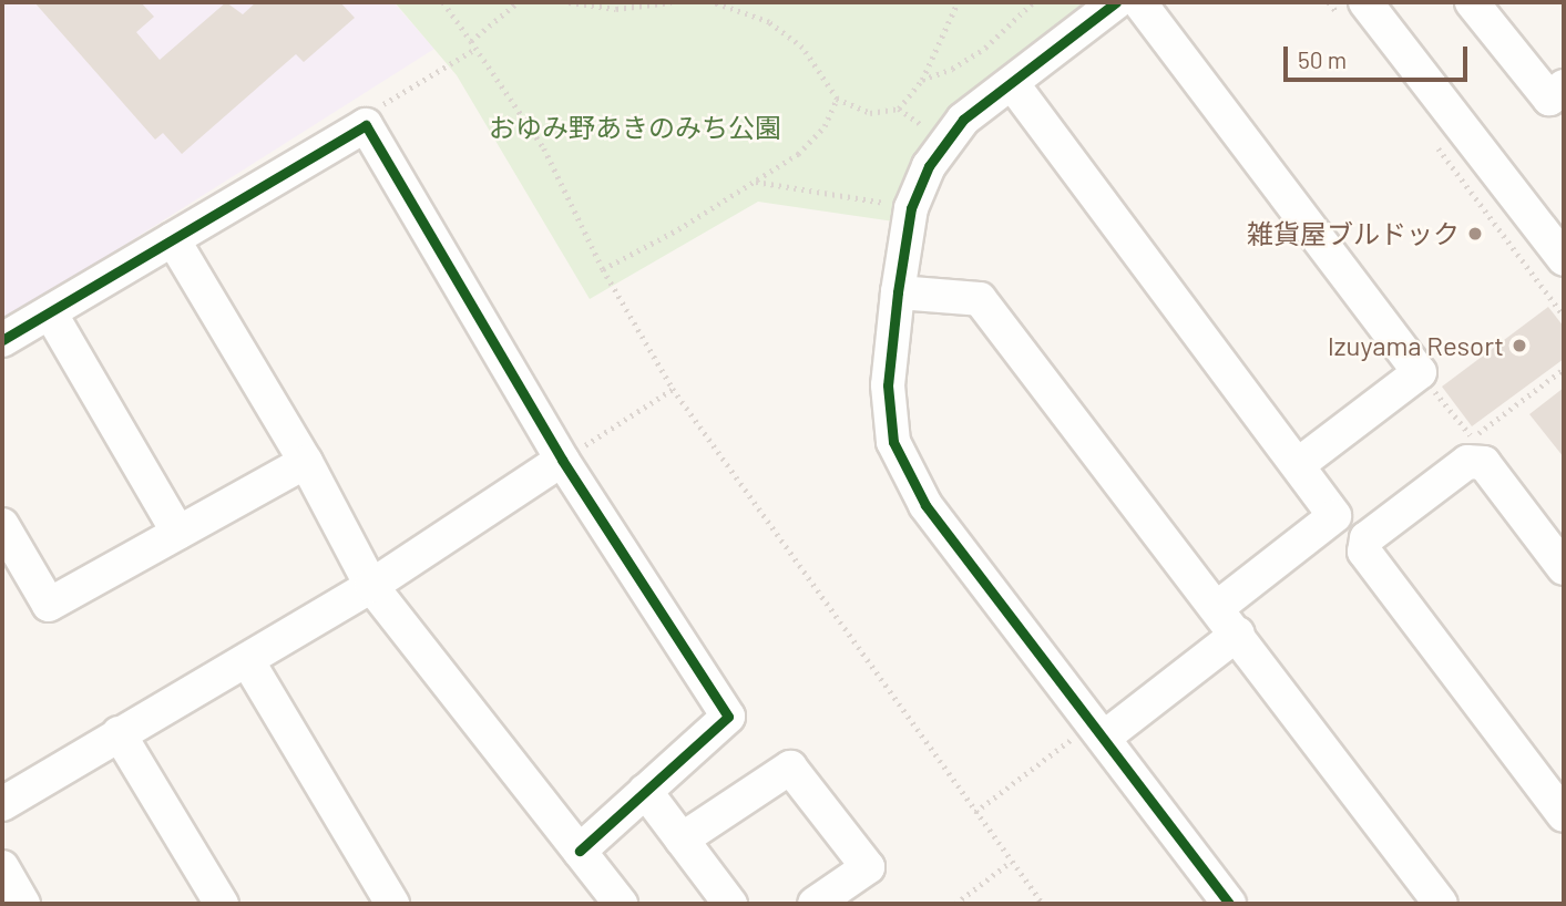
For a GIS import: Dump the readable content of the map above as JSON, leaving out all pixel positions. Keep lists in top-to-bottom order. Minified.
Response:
{"parks":["おゆみ野あきのみち公園"],"places":["雑貨屋ブルドック","Izuyama Resort"],"scale_bar":"50 m"}
